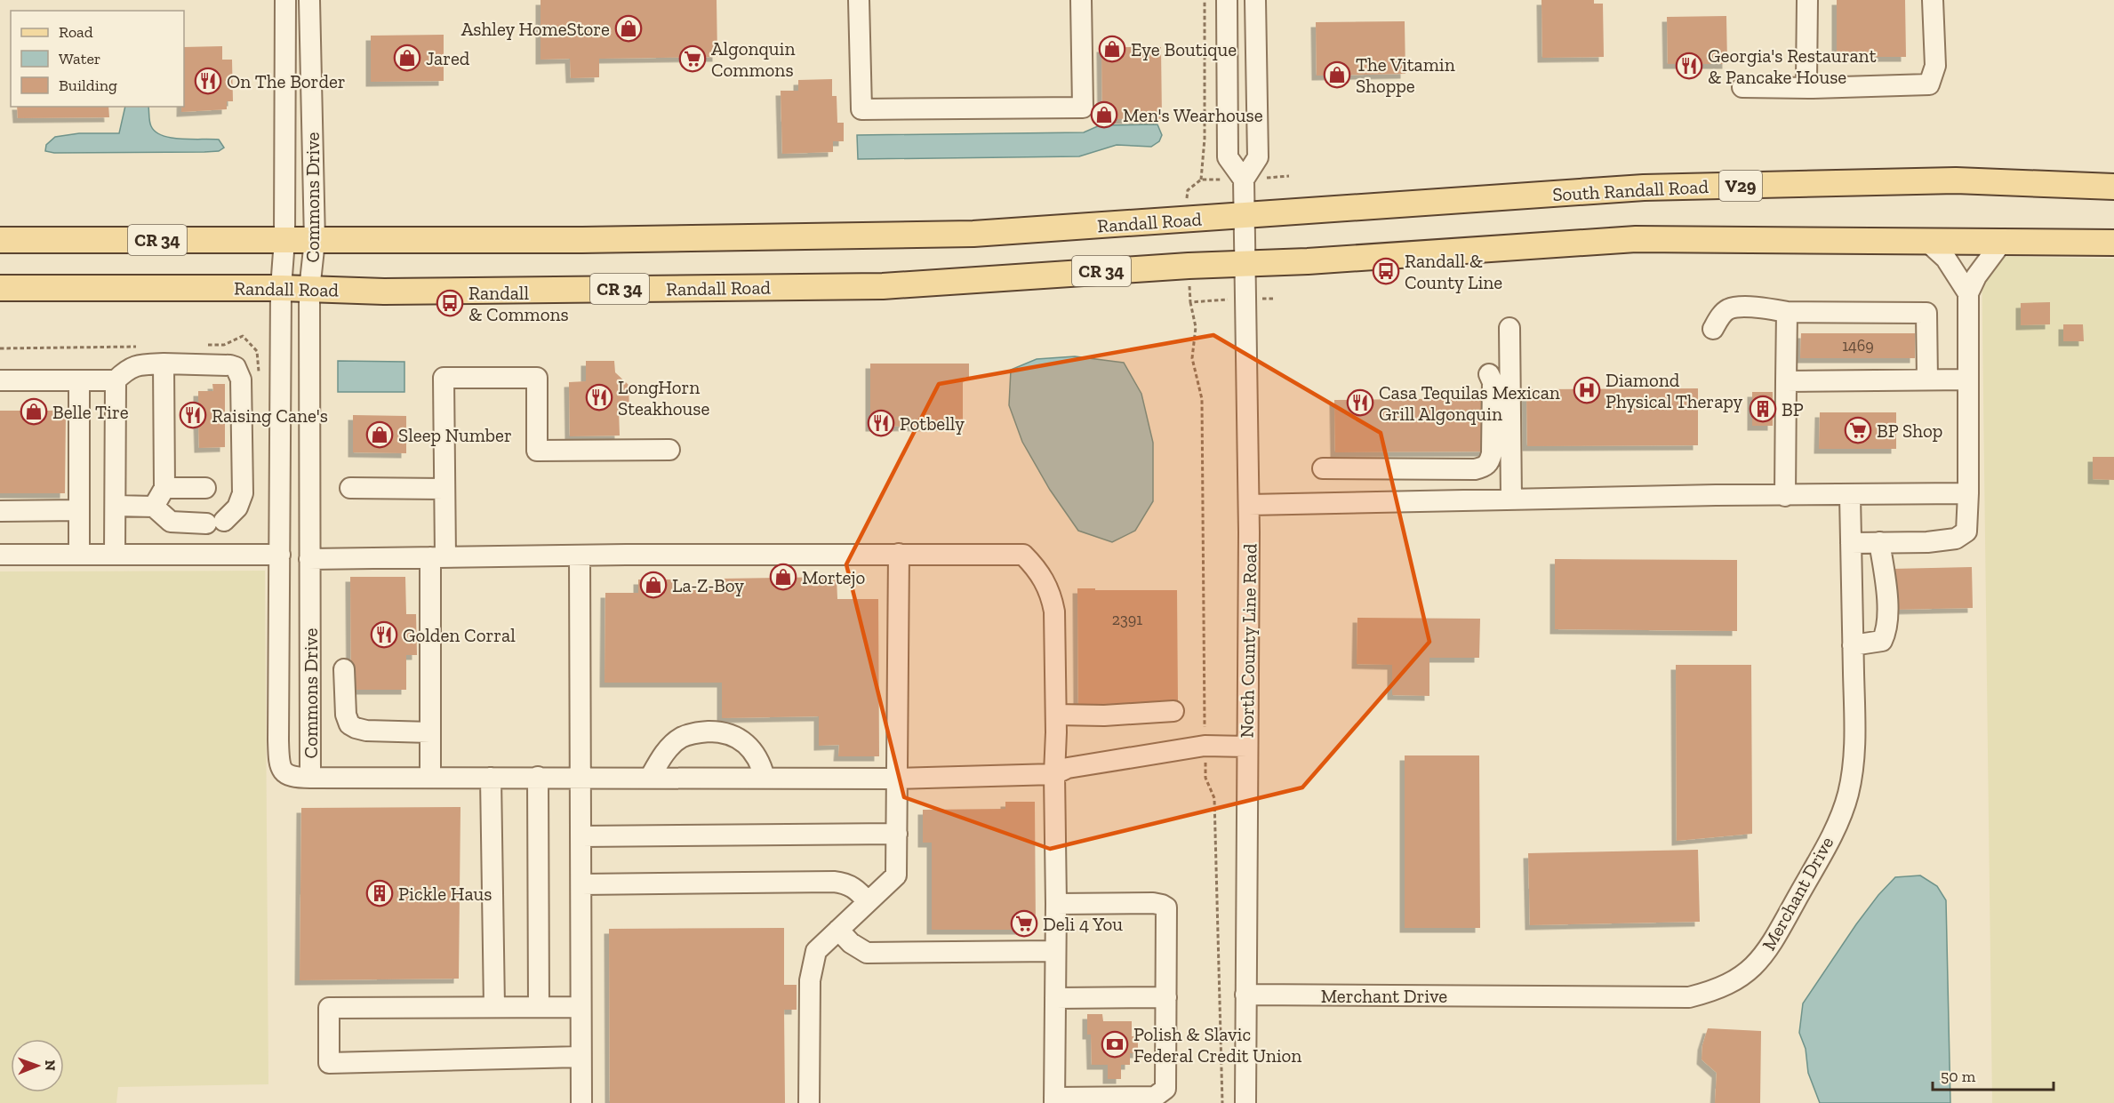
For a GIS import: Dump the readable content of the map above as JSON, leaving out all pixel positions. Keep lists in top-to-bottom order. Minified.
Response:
{"streets":{"main road":["V29","South Randall Road","Randall Road","CR 34"],"street":["Commons Drive","North County Line Road","Merchant Drive"]},"crossings":[["South Randall Road","Randall Road"],["South Randall Road","North County Line Road"],["Commons Drive","Randall Road"],["Randall Road","North County Line Road"],["North County Line Road","Merchant Drive"]],"places":{"shop":["Ashley HomeStore","Eye Boutique","Jared","The Vitamin Shoppe","Men's Wearhouse","Belle Tire","Sleep Number","Mortejo","La-Z-Boy"],"supermarket":["Algonquin Commons","BP Shop","Deli 4 You"],"restaurant":["Georgia's Restaurant & Pancake House","On The Border","LongHorn Steakhouse","Casa Tequilas Mexican Grill Algonquin","Raising Cane's","Potbelly","Golden Corral"],"bus stop":["Randall & County Line","Randall & Commons"],"hospital":["Diamond Physical Therapy"],"building":["BP","Pickle Haus"],"bank":["Polish & Slavic Federal Credit Union"]},"house_numbers":["1469","2391"],"legend":["Road","Water","Building"],"scale_bar":"50 m","north":"right"}
